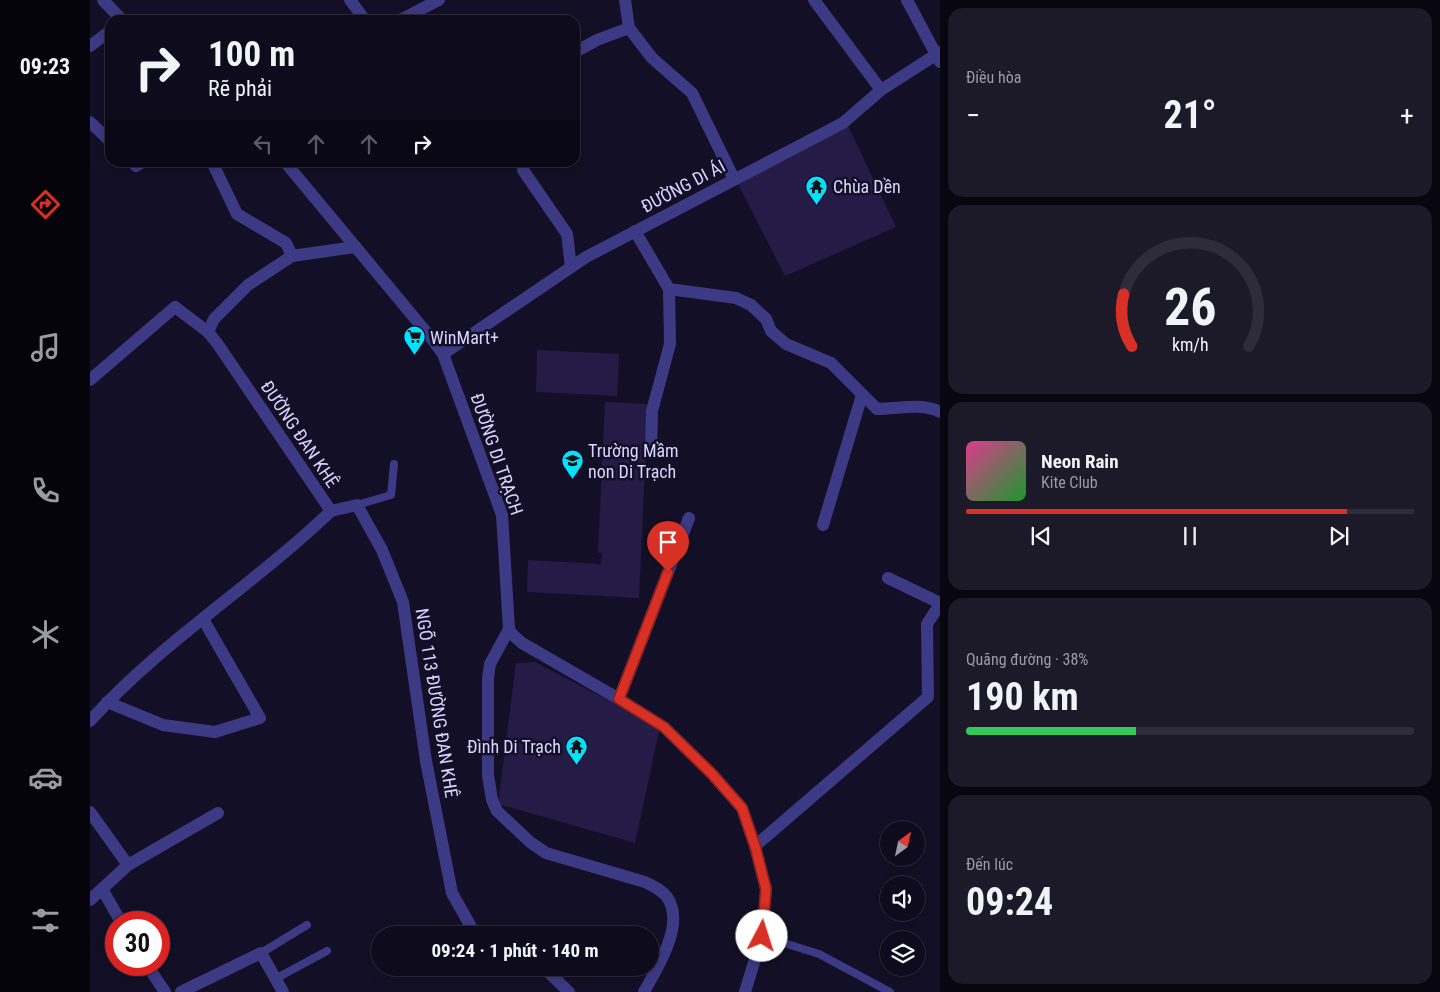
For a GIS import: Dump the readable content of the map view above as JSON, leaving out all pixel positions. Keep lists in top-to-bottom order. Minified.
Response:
{"streets":{"street":["ĐƯỜNG DI ÁI","ĐƯỜNG ĐAN KHÊ","ĐƯỜNG DI TRẠCH","NGÕ 113 ĐƯỜNG ĐAN KHÊ"]},"crossings":[["ĐƯỜNG DI ÁI","ĐƯỜNG DI TRẠCH"]],"places":{"temple":["Chùa Dền","Đình Di Trạch"],"supermarket":["WinMart+"],"school or university":["Trường Mầm non Di Trạch"]},"north":"top right","page":{"tabs":"09:23","tile":["Điều hòa",["Quãng đường · 38%","190 km"],["Đến lúc","09:24"]],"turn":["100 m","Rẽ phải"],"heat":["−","21°","+"],"song":["Neon Rain","Kite Club"],"limit":"30","trip":"09:24 · 1 phút · 140 m","gauge":["26","km/h"]}}
